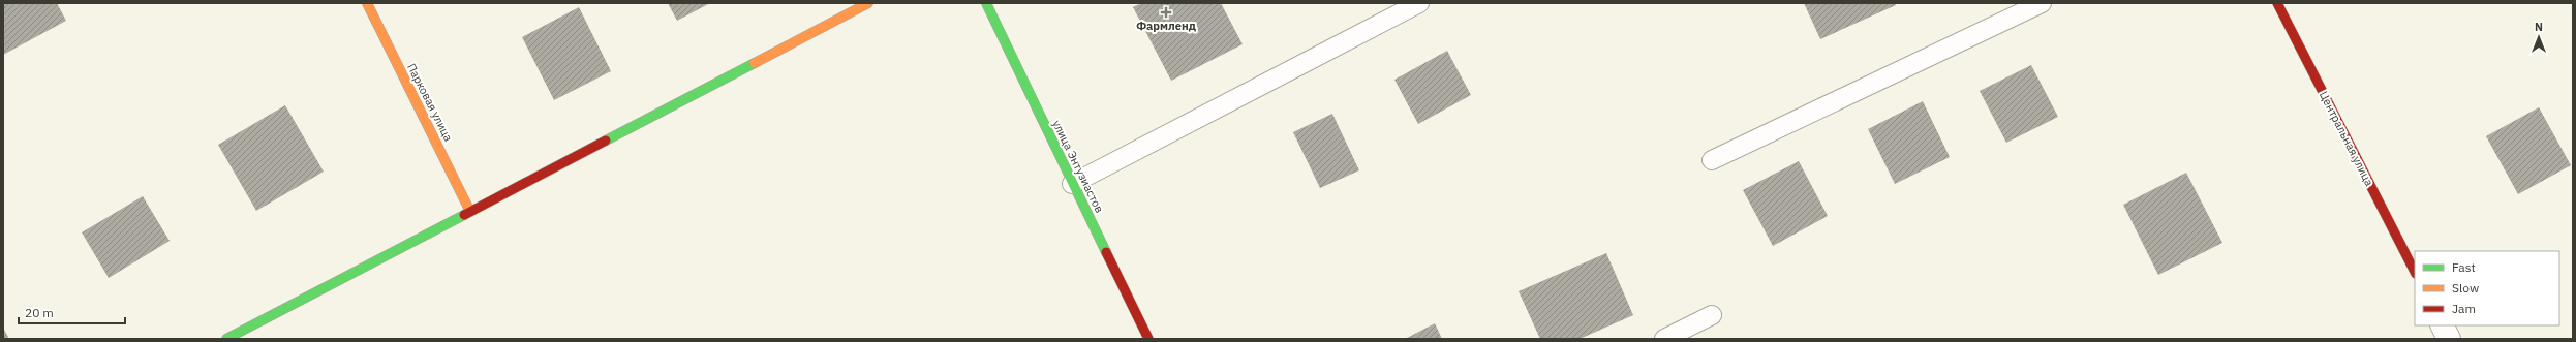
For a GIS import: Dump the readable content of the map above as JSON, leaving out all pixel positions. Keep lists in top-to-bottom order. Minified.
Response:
{"streets":{"street":["Парковая улица","Центральная улица","улица Энтузиастов"]},"places":{"health":["Фармленд"]},"legend":["Fast","Slow","Jam"],"scale_bar":"20 m","north":"top"}
